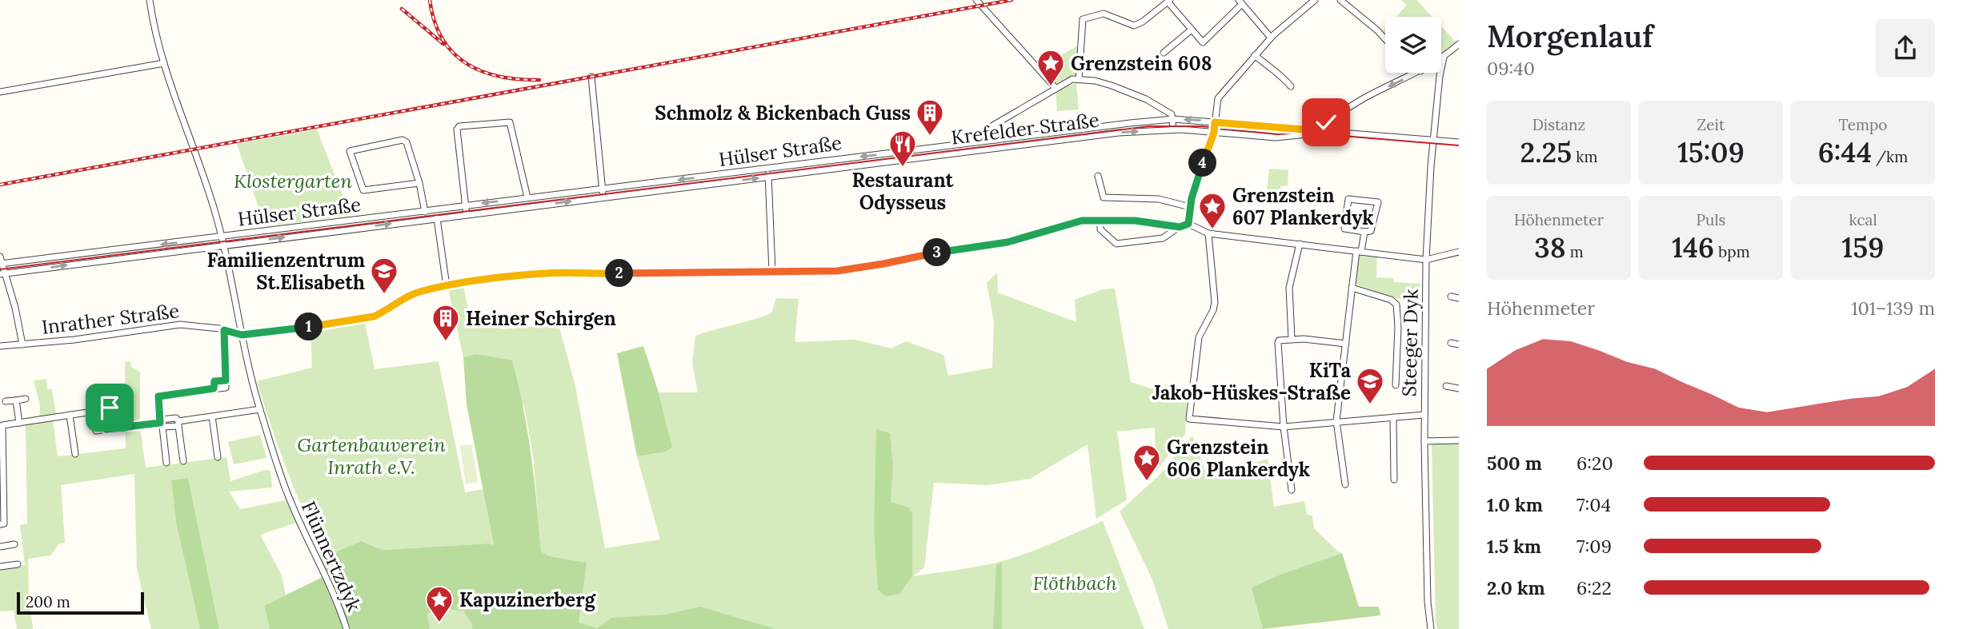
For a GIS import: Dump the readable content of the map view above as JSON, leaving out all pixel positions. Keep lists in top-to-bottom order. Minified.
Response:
{"streets":{"street":["Krefelder Straße","Hülser Straße","Inrather Straße","Steeger Dyk","Flünnertzdyk"]},"crossings":[["Krefelder Straße","Hülser Straße"],["Krefelder Straße","Steeger Dyk"],["Hülser Straße","Flünnertzdyk"],["Inrather Straße","Flünnertzdyk"]],"parks":["Klostergarten","Gartenbauverein Inrath e.V.","Flöthbach"],"places":{"place":["Grenzstein 608","Grenzstein 607 Plankerdyk","Grenzstein 606 Plankerdyk","Kapuzinerberg"],"building":["Schmolz & Bickenbach Guss","Heiner Schirgen"],"restaurant":["Restaurant Odysseus"],"school or university":["Familienzentrum St.Elisabeth","KiTa Jakob-Hüskes-Straße"]},"scale_bar":"200 m","page":{"heading":["Morgenlauf","09:40"],"stats":[["Distanz","2.25 km"],["Zeit","15:09"],["Tempo","6:44 /km"],["Höhenmeter","38 m"],["Puls","146 bpm"],["kcal","159"]],"pins":["4","3","2","1"],"chart":["Höhenmeter","101–139 m"],"list":[{"name":"500 m","note":"6:20"},{"name":"1.0 km","note":"7:04"},{"name":"1.5 km","note":"7:09"},{"name":"2.0 km","note":"6:22"}],"scale":"200 m"}}
